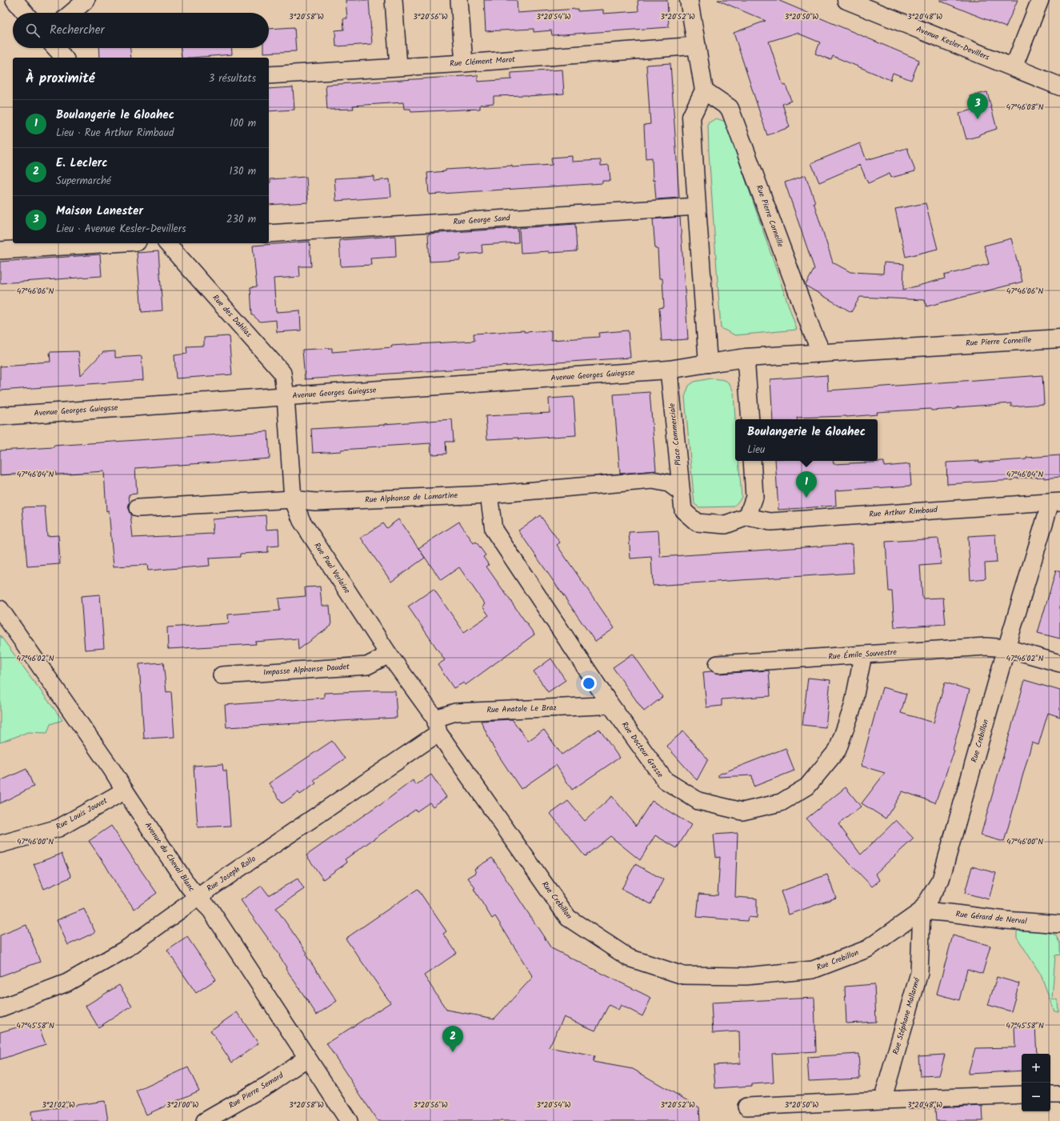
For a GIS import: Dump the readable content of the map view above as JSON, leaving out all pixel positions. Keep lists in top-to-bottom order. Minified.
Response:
{"streets":{"street":["Avenue Kesler-Devillers","Rue Clément Marot","Rue Pierre Corneille","Rue George Sand","Rue des Dahlias","Avenue Georges Guieysse","Place Commerciale","Rue Alphonse de Lamartine","Rue Arthur Rimbaud","Rue Paul Verlaine","Rue Émile Souvestre","Impasse Alphonse Daudet","Rue Anatole Le Braz","Rue Crebillon","Rue Docteur Grosse","Rue Louis Jouvet","Avenue du Cheval Blanc","Rue Joseph Rollo","Rue Gérard de Nerval","Rue Stéphane Mallarmé","Rue Pierre Semard"]},"crossings":[["Rue des Dahlias","Avenue Georges Guieysse"],["Rue des Dahlias","Rue Paul Verlaine"],["Avenue Georges Guieysse","Place Commerciale"],["Avenue Georges Guieysse","Rue Paul Verlaine"],["Place Commerciale","Rue Alphonse de Lamartine"],["Place Commerciale","Rue Arthur Rimbaud"],["Rue Alphonse de Lamartine","Rue Paul Verlaine"],["Rue Alphonse de Lamartine","Rue Docteur Grosse"],["Rue Arthur Rimbaud","Rue Crebillon"],["Rue Paul Verlaine","Impasse Alphonse Daudet"],["Rue Paul Verlaine","Rue Anatole Le Braz"],["Rue Paul Verlaine","Rue Crebillon"],["Rue Paul Verlaine","Rue Joseph Rollo"],["Rue Émile Souvestre","Rue Crebillon"],["Rue Émile Souvestre","Rue Docteur Grosse"],["Rue Anatole Le Braz","Rue Crebillon"],["Rue Anatole Le Braz","Rue Docteur Grosse"],["Rue Anatole Le Braz","Rue Joseph Rollo"],["Rue Crebillon","Rue Joseph Rollo"],["Rue Crebillon","Rue Gérard de Nerval"],["Rue Crebillon","Rue Stéphane Mallarmé"],["Rue Louis Jouvet","Avenue du Cheval Blanc"],["Avenue du Cheval Blanc","Rue Joseph Rollo"],["Avenue du Cheval Blanc","Rue Pierre Semard"],["Rue Gérard de Nerval","Rue Stéphane Mallarmé"]],"page":{"search":"Rechercher","heading":["À proximité","3 résultats"],"pins":["3","1","2"],"list":[{"mark":"1","name":"Boulangerie le Gloahec","note":"Lieu · Rue Arthur Rimbaud","value":"100 m"},{"mark":"2","name":"E. Leclerc","note":"Supermarché","value":"130 m"},{"mark":"3","name":"Maison Lanester","note":"Lieu · Avenue Kesler-Devillers","value":"230 m"}],"popup":["Boulangerie le Gloahec","Lieu"],"map_buttons":["+","−"]},"coordinates":["3°20'58\"W","3°20'56\"W","3°20'54\"W","3°20'52\"W","3°20'50\"W","3°20'48\"W","47°46'08\"N","47°46'06\"N","47°46'04\"N","47°46'02\"N","47°46'00\"N","47°45'58\"N","3°21'02\"W","3°21'00\"W"]}
